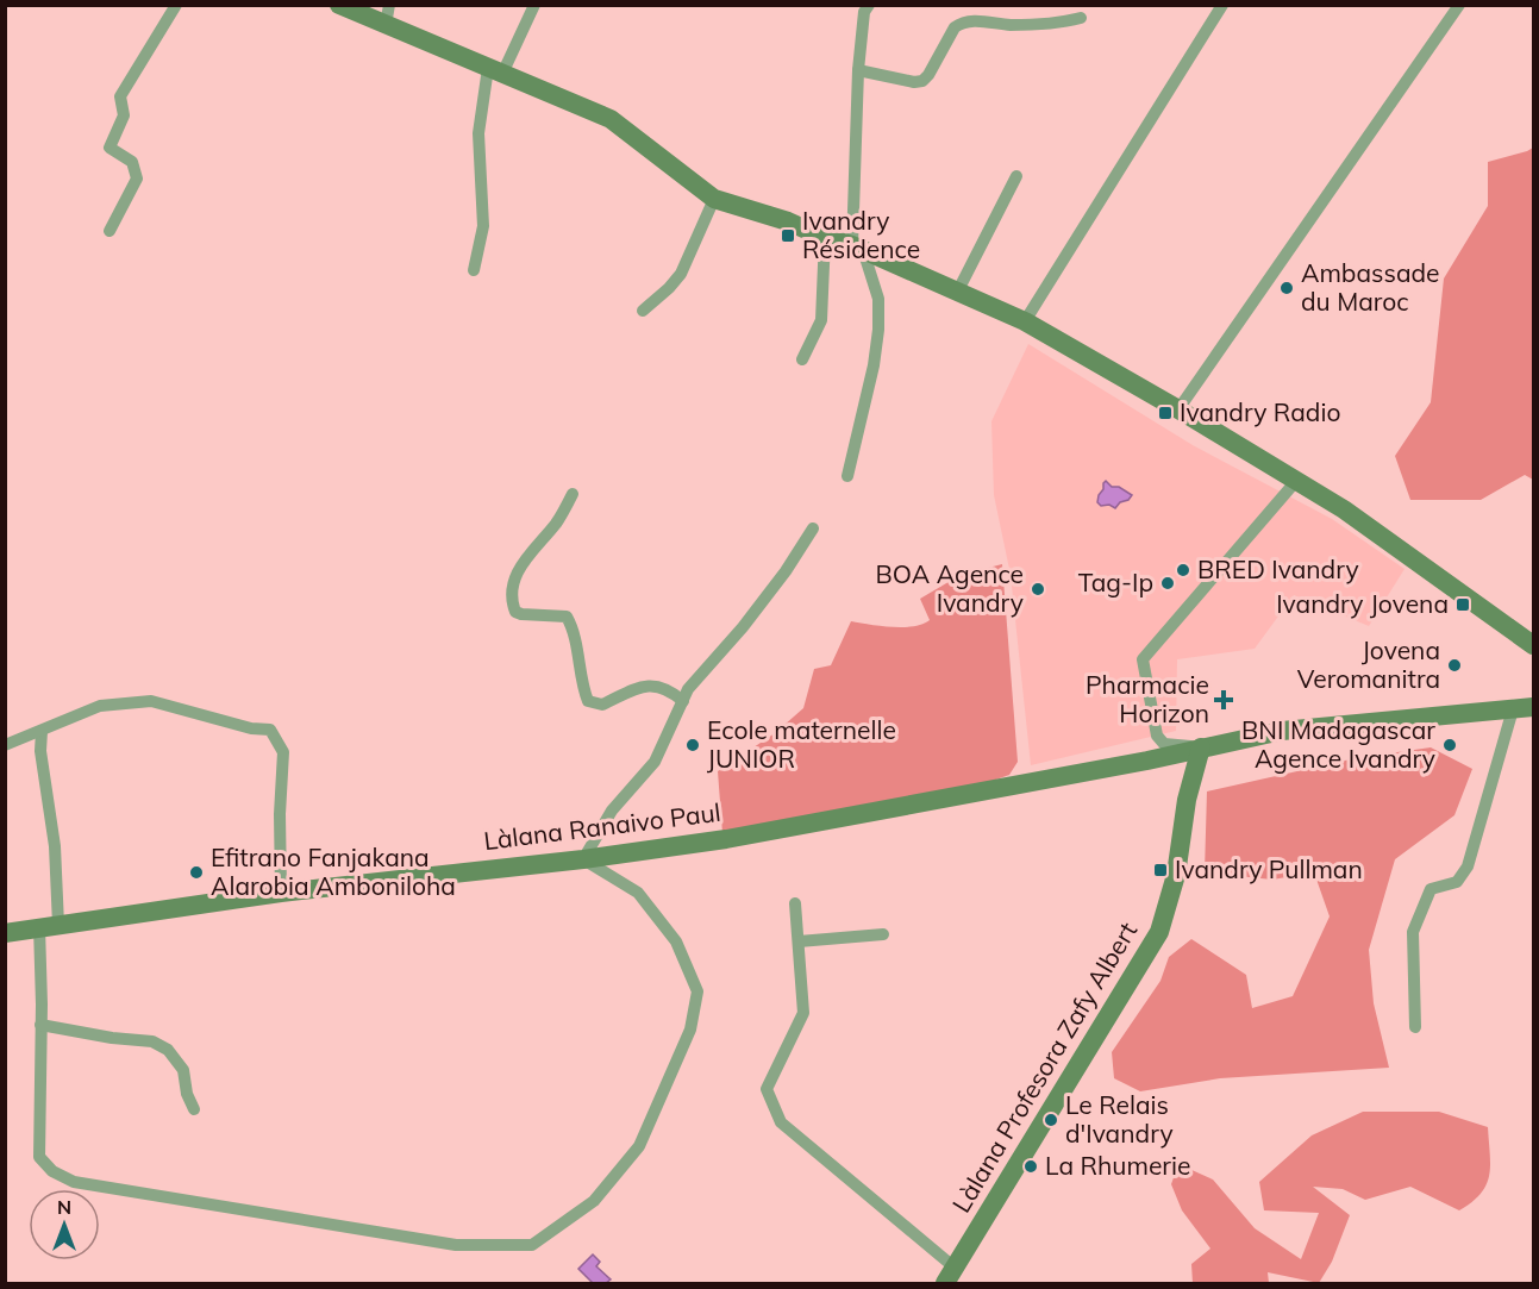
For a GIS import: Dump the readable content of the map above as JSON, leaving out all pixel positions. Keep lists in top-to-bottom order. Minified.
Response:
{"streets":{"street":["Làlana Ranaivo Paul","Làlana Profesora Zafy Albert"]},"crossings":[["Làlana Ranaivo Paul","Làlana Profesora Zafy Albert"]],"places":{"transit":["Ivandry Résidence","Ivandry Radio","Ivandry Jovena","Ivandry Pullman"],"other":["Ambassade du Maroc","BRED Ivandry","Tag-Ip","BOA Agence Ivandry","Jovena Veromanitra","Ecole maternelle JUNIOR","BNI Madagascar Agence Ivandry","Efitrano Fanjakana Alarobia Amboniloha","Le Relais d'Ivandry","La Rhumerie"],"health":["Pharmacie Horizon"]},"north":"top"}
